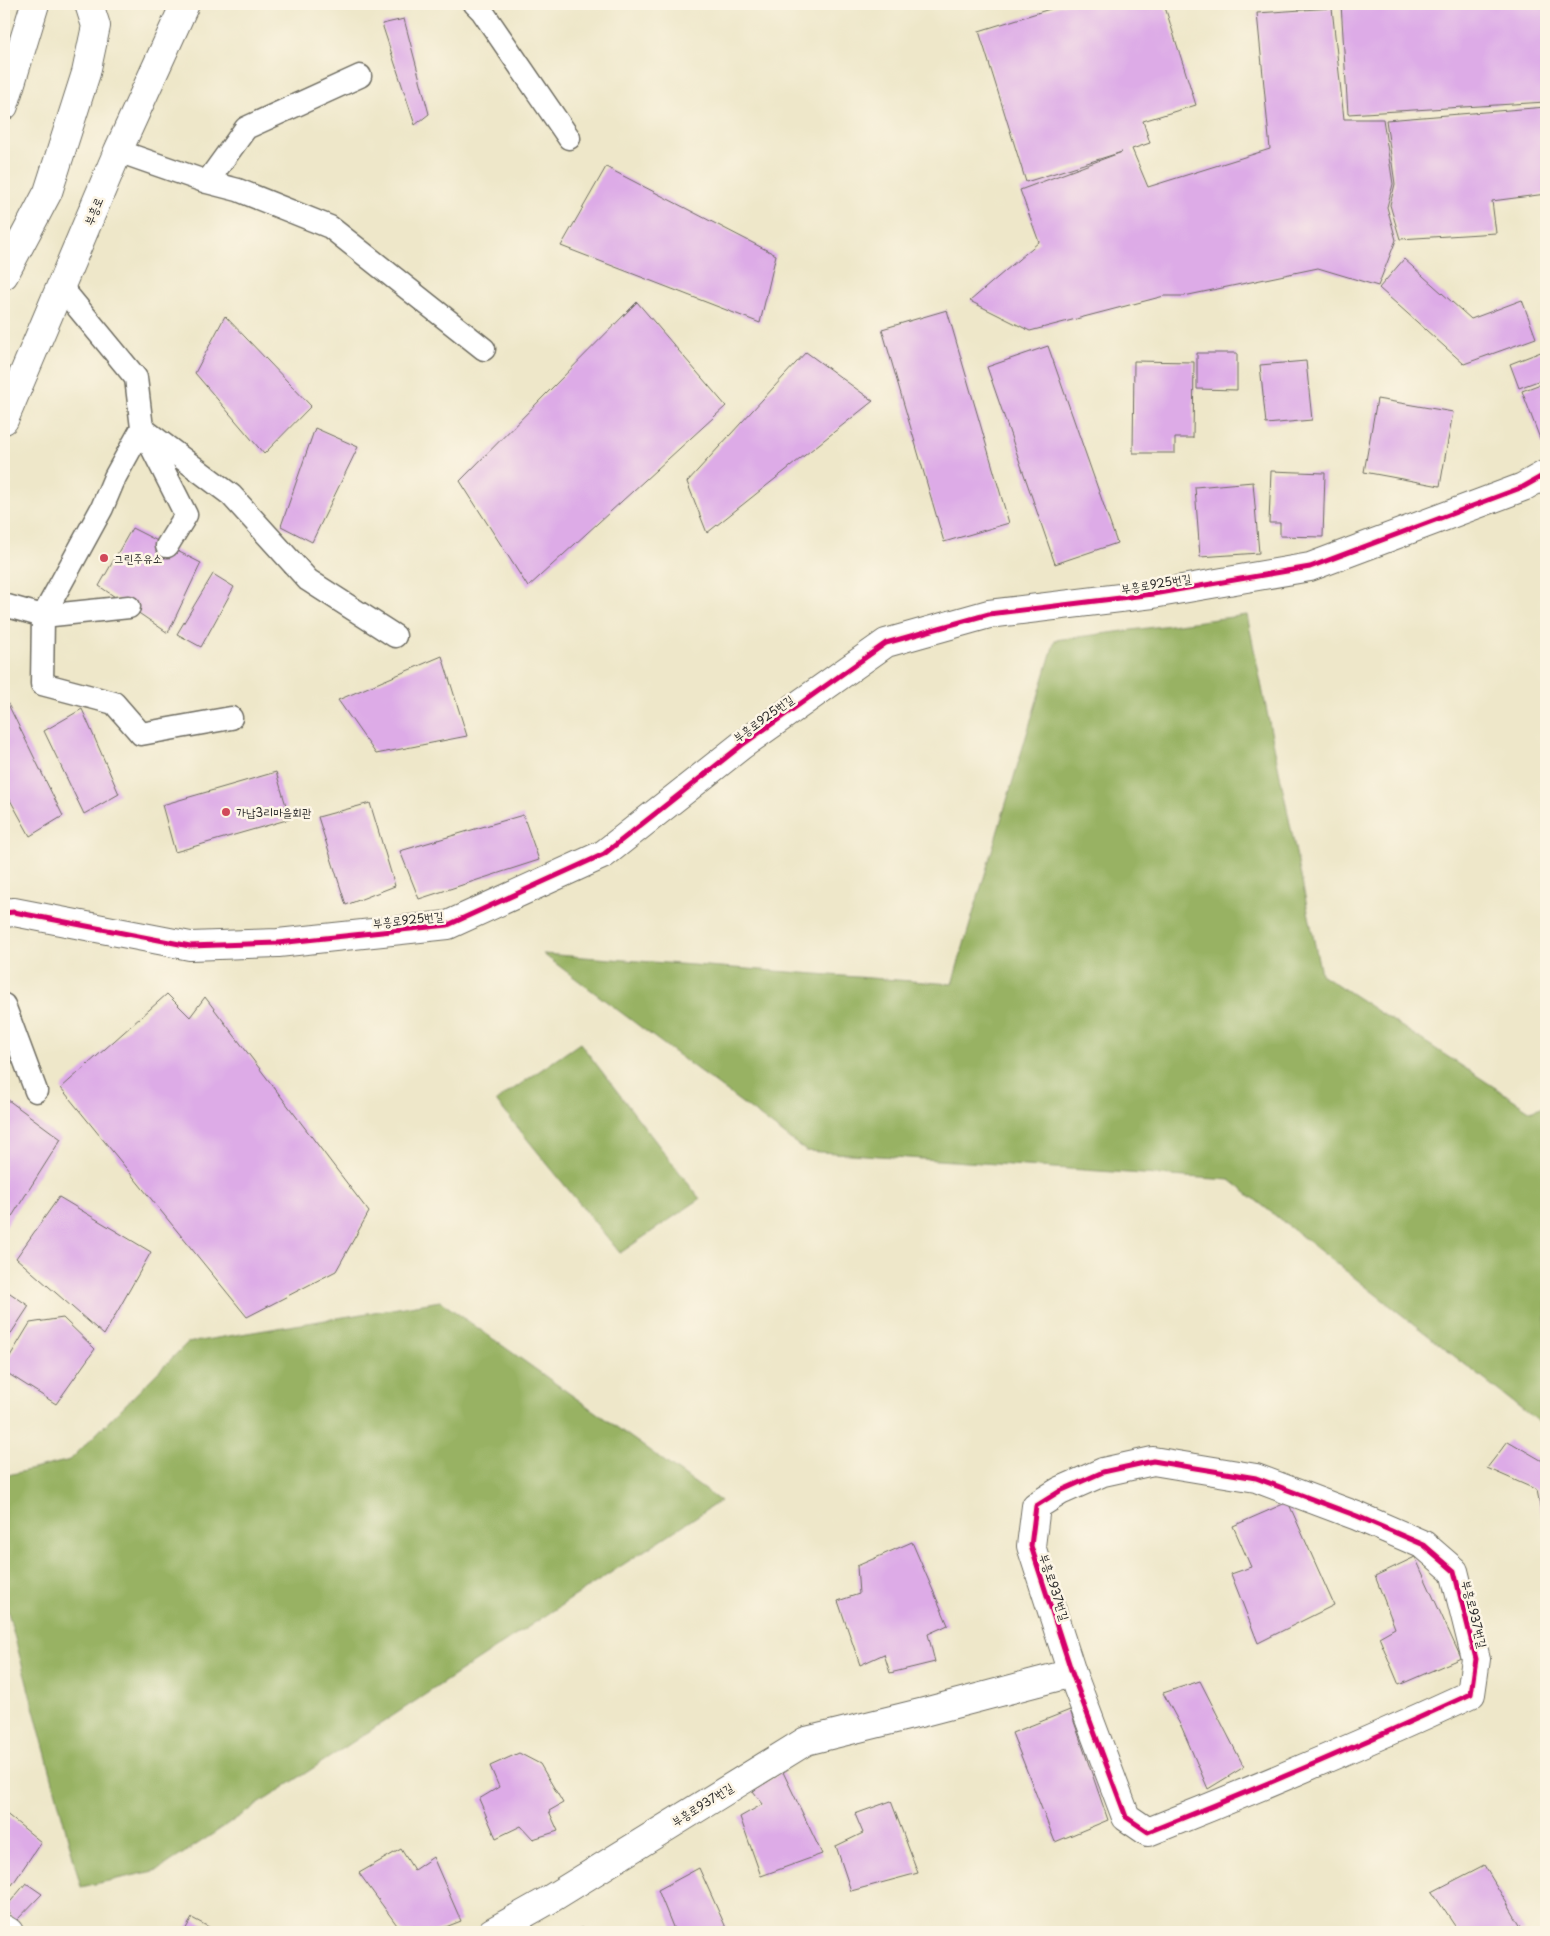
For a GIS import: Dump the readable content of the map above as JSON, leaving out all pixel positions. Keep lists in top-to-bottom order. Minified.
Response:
{"streets":{"street":["부흥로","부흥로925번길","부흥로937번길"]},"places":["그린주유소","가납3리마을회관"]}
